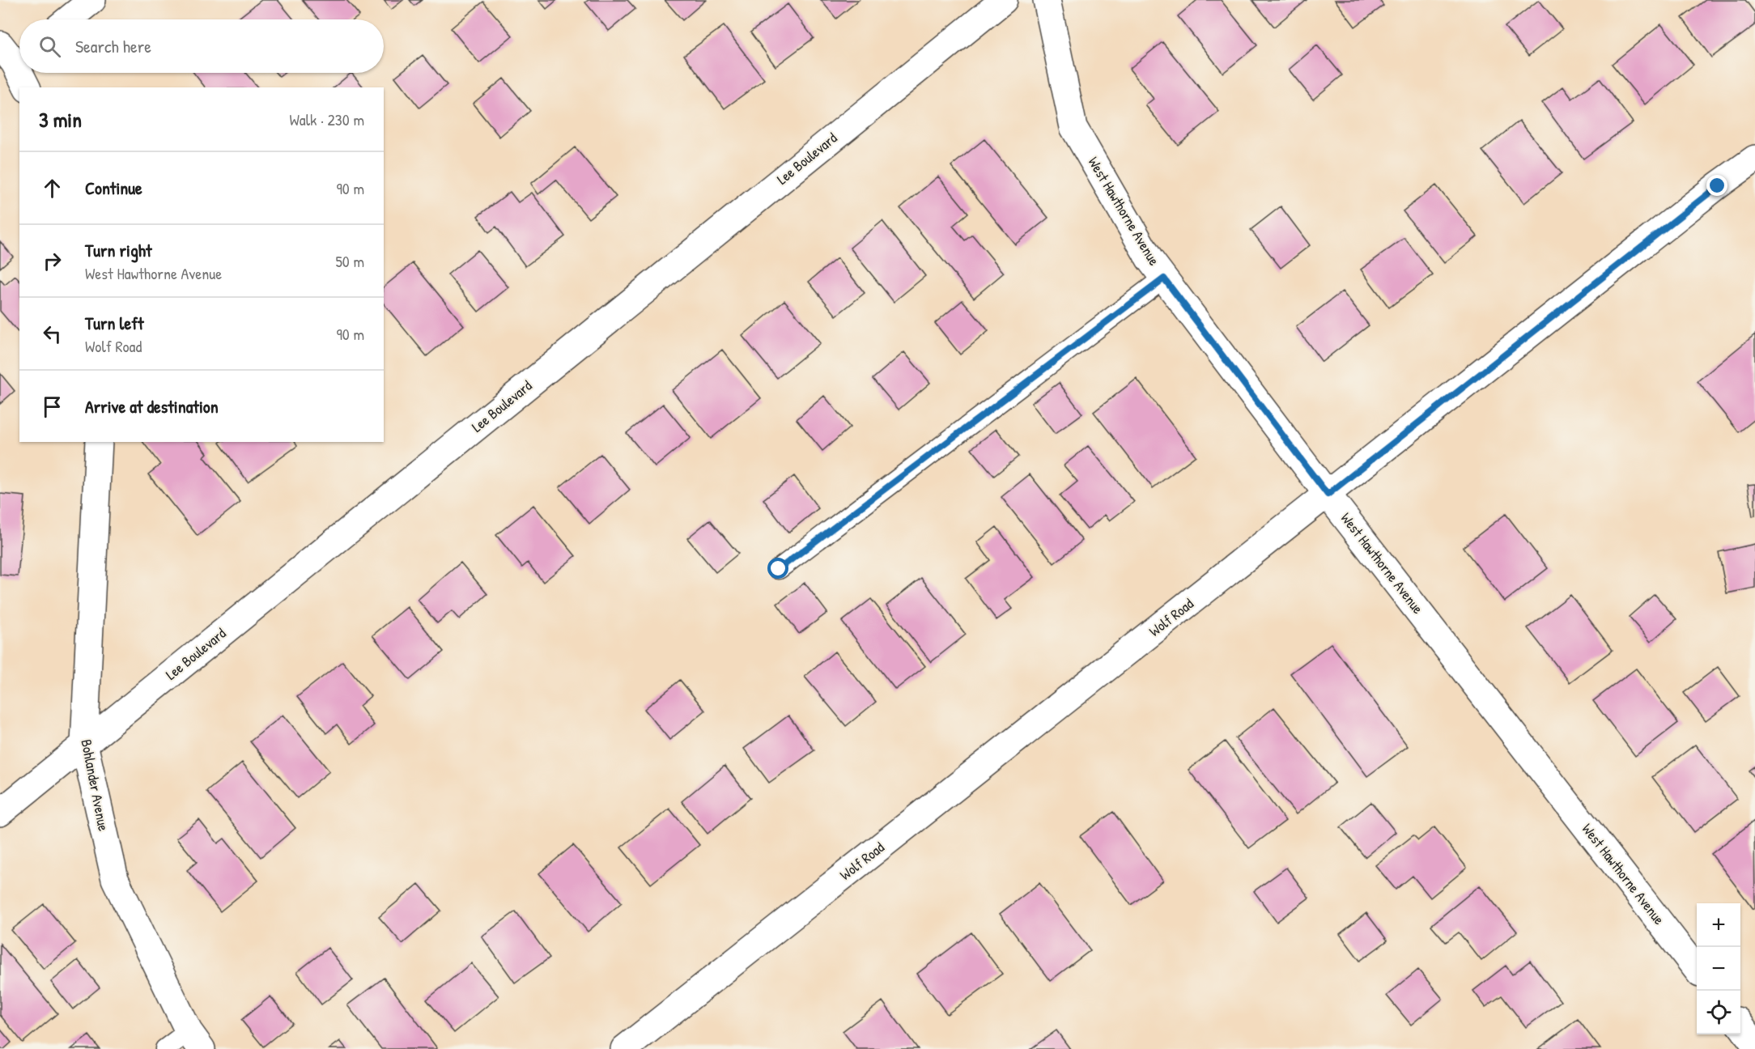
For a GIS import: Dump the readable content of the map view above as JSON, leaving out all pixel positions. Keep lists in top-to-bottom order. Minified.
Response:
{"streets":{"street":["Lee Boulevard","West Hawthorne Avenue","Wolf Road","Bohlander Avenue"]},"crossings":[["Lee Boulevard","Bohlander Avenue"],["West Hawthorne Avenue","Wolf Road"]],"page":{"search":"Search here","heading":["3 min","Walk · 230 m"],"list":[["Continue","90 m"],["Turn right","West Hawthorne Avenue","50 m"],["Turn left","Wolf Road","90 m"],"Arrive at destination"],"map_buttons":["+","−"]}}
